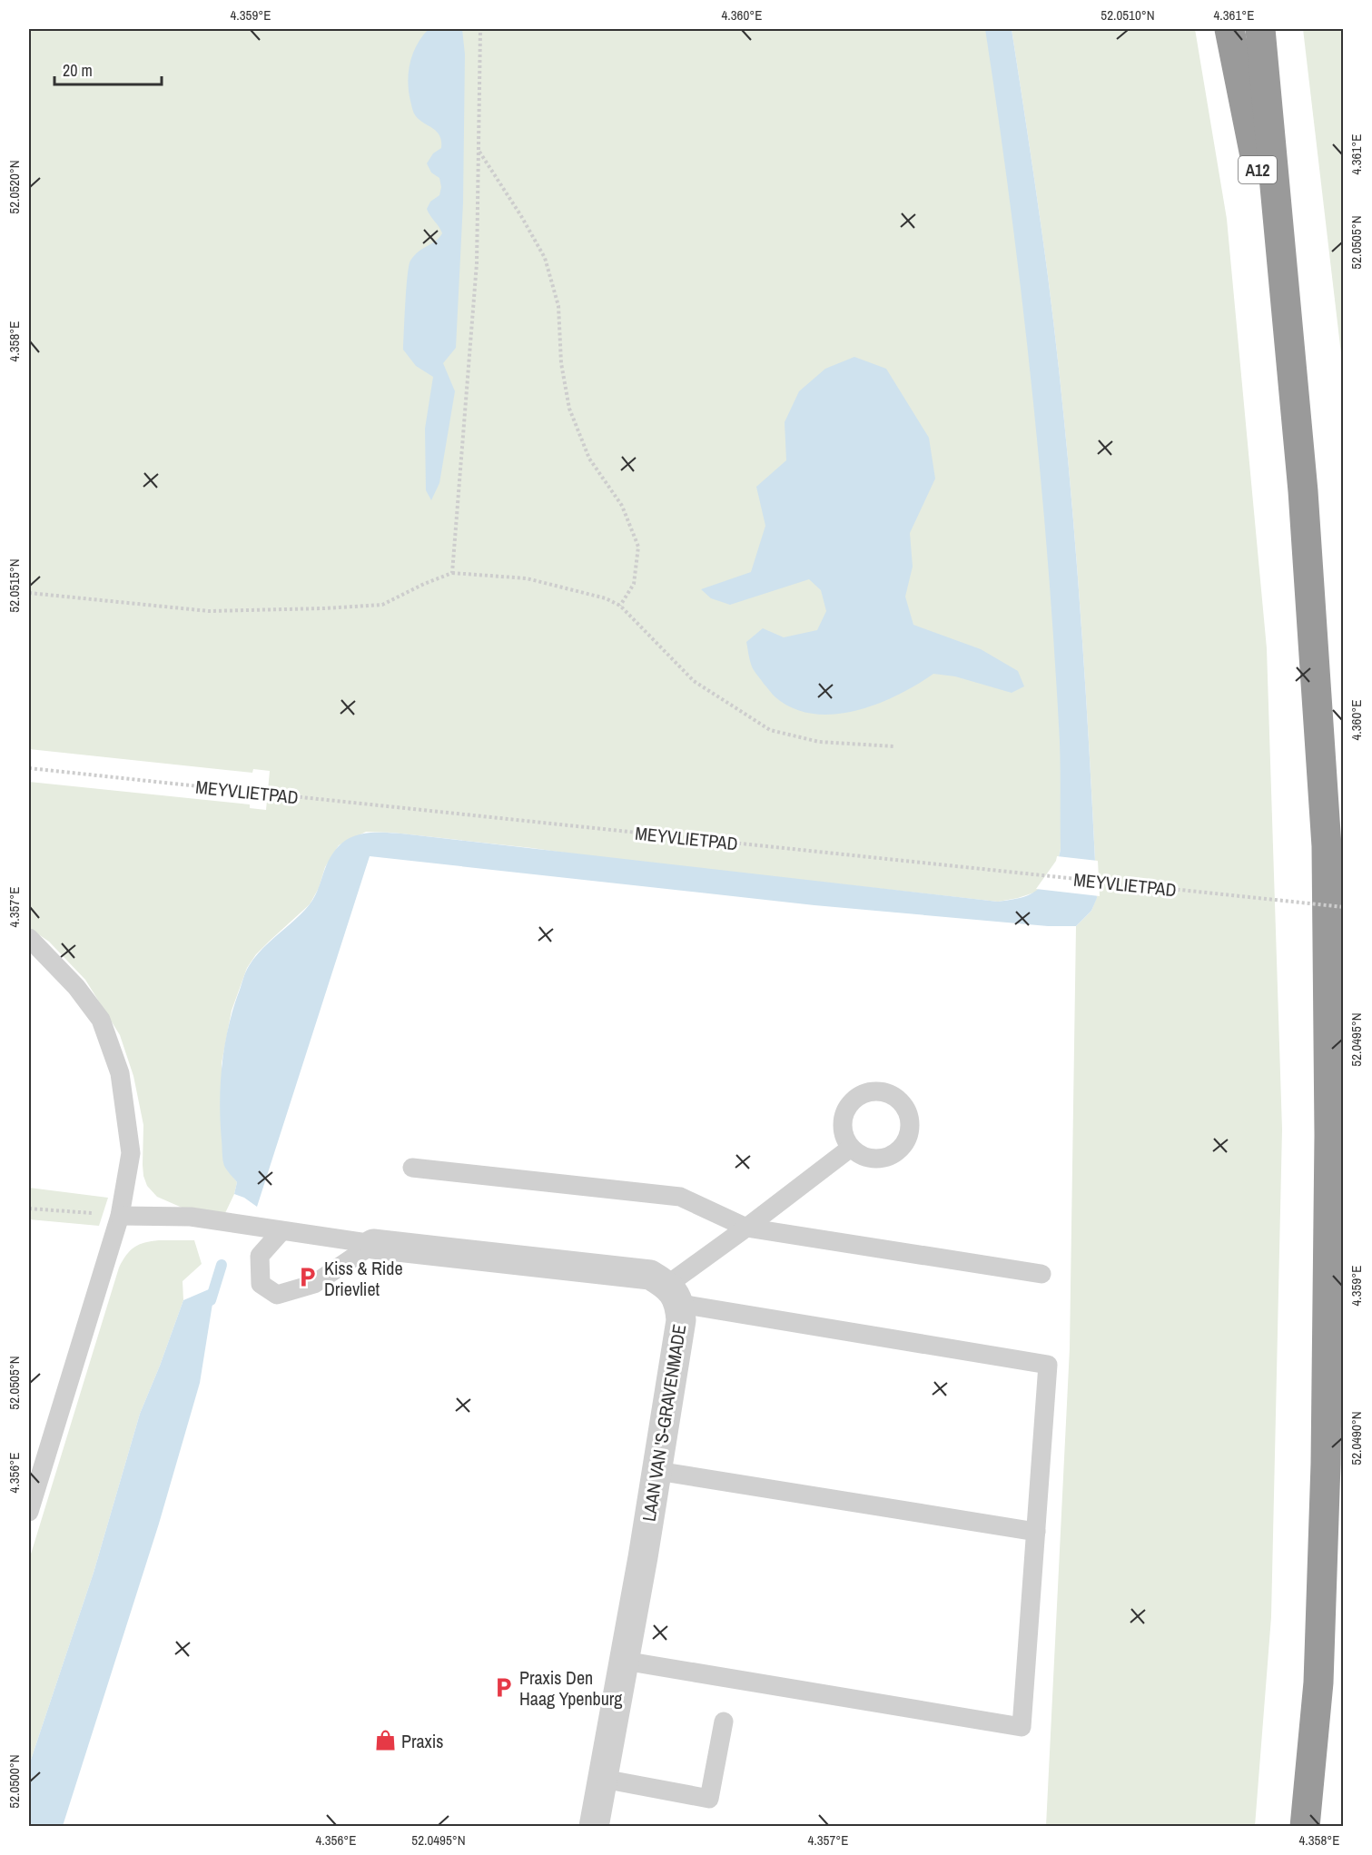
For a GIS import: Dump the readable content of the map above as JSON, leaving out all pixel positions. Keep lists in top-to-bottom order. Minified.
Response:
{"streets":{"highway":["A12"],"street":["LAAN VAN 'S-GRAVENMADE"],"path":["MEYVLIETPAD"]},"places":{"parking":["Kiss & Ride Drievliet","Praxis Den Haag Ypenburg"],"shop":["Praxis"]},"scale_bar":"20 m","coordinates":["4.359°E","4.360°E","52.0510°N","4.361°E","52.0520°N","52.0505°N","4.358°E","52.0515°N","4.357°E","52.0495°N","52.0490°N","4.356°E","52.0500°N"]}
